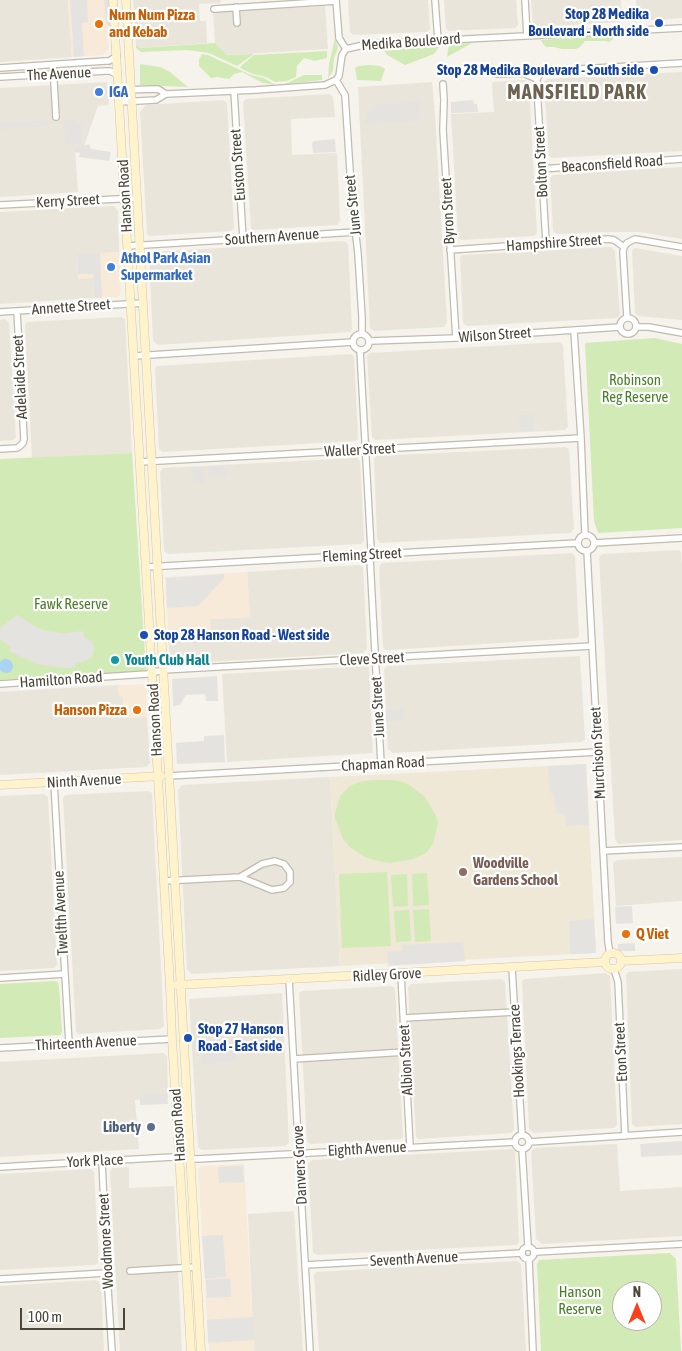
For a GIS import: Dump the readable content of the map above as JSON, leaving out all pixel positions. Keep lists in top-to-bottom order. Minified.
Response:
{"streets":{"main road":["Hanson Road","Ninth Avenue","Ridley Grove"],"street":["Medika Boulevard","The Avenue","Bolton Street","Beaconsfield Road","Euston Street","Kerry Street","June Street","Byron Street","Southern Avenue","Hampshire Street","Annette Street","Wilson Street","Adelaide Street","Waller Street","Fleming Street","Cleve Street","Hamilton Road","Murchison Street","Chapman Road","Twelfth Avenue","Thirteenth Avenue","Hookings Terrace","Eton Street","Albion Street","Eighth Avenue","York Place","Danvers Grove","Woodmore Street","Seventh Avenue"]},"crossings":[["Medika Boulevard","June Street"],["The Avenue","Hanson Road"],["Bolton Street","Beaconsfield Road"],["Bolton Street","Hampshire Street"],["Euston Street","Southern Avenue"],["Hanson Road","Kerry Street"],["Hanson Road","Southern Avenue"],["Hanson Road","Annette Street"],["Hanson Road","Waller Street"],["Hanson Road","Fleming Street"],["Hanson Road","Cleve Street"],["Hanson Road","Hamilton Road"],["Hanson Road","Chapman Road"],["Hanson Road","Ninth Avenue"],["Hanson Road","Ridley Grove"],["Hanson Road","Thirteenth Avenue"],["Hanson Road","Eighth Avenue"],["Hanson Road","York Place"],["June Street","Southern Avenue"],["June Street","Wilson Street"],["June Street","Waller Street"],["June Street","Fleming Street"],["June Street","Cleve Street"],["June Street","Chapman Road"],["Byron Street","Hampshire Street"],["Byron Street","Wilson Street"],["Annette Street","Adelaide Street"],["Fleming Street","Murchison Street"],["Cleve Street","Hamilton Road"],["Cleve Street","Murchison Street"],["Murchison Street","Chapman Road"],["Murchison Street","Ridley Grove"],["Murchison Street","Eton Street"],["Chapman Road","Ninth Avenue"],["Ninth Avenue","Twelfth Avenue"],["Twelfth Avenue","Thirteenth Avenue"],["Ridley Grove","Hookings Terrace"],["Ridley Grove","Eton Street"],["Ridley Grove","Albion Street"],["Ridley Grove","Danvers Grove"],["Hookings Terrace","Eighth Avenue"],["Albion Street","Eighth Avenue"],["Eighth Avenue","York Place"],["Eighth Avenue","Danvers Grove"],["York Place","Woodmore Street"],["Danvers Grove","Seventh Avenue"]],"districts":["MANSFIELD PARK"],"parks":["Robinson Reg Reserve","Fawk Reserve","Hanson Reserve"],"places":["Stop 28 Medika Boulevard - North side","Num Num Pizza and Kebab","Stop 28 Medika Boulevard - South side","IGA","Athol Park Asian Supermarket","Stop 28 Hanson Road - West side","Youth Club Hall","Hanson Pizza","Woodville Gardens School","Q Viet","Stop 27 Hanson Road - East side","Liberty"],"scale_bar":"100 m","north":"top"}
